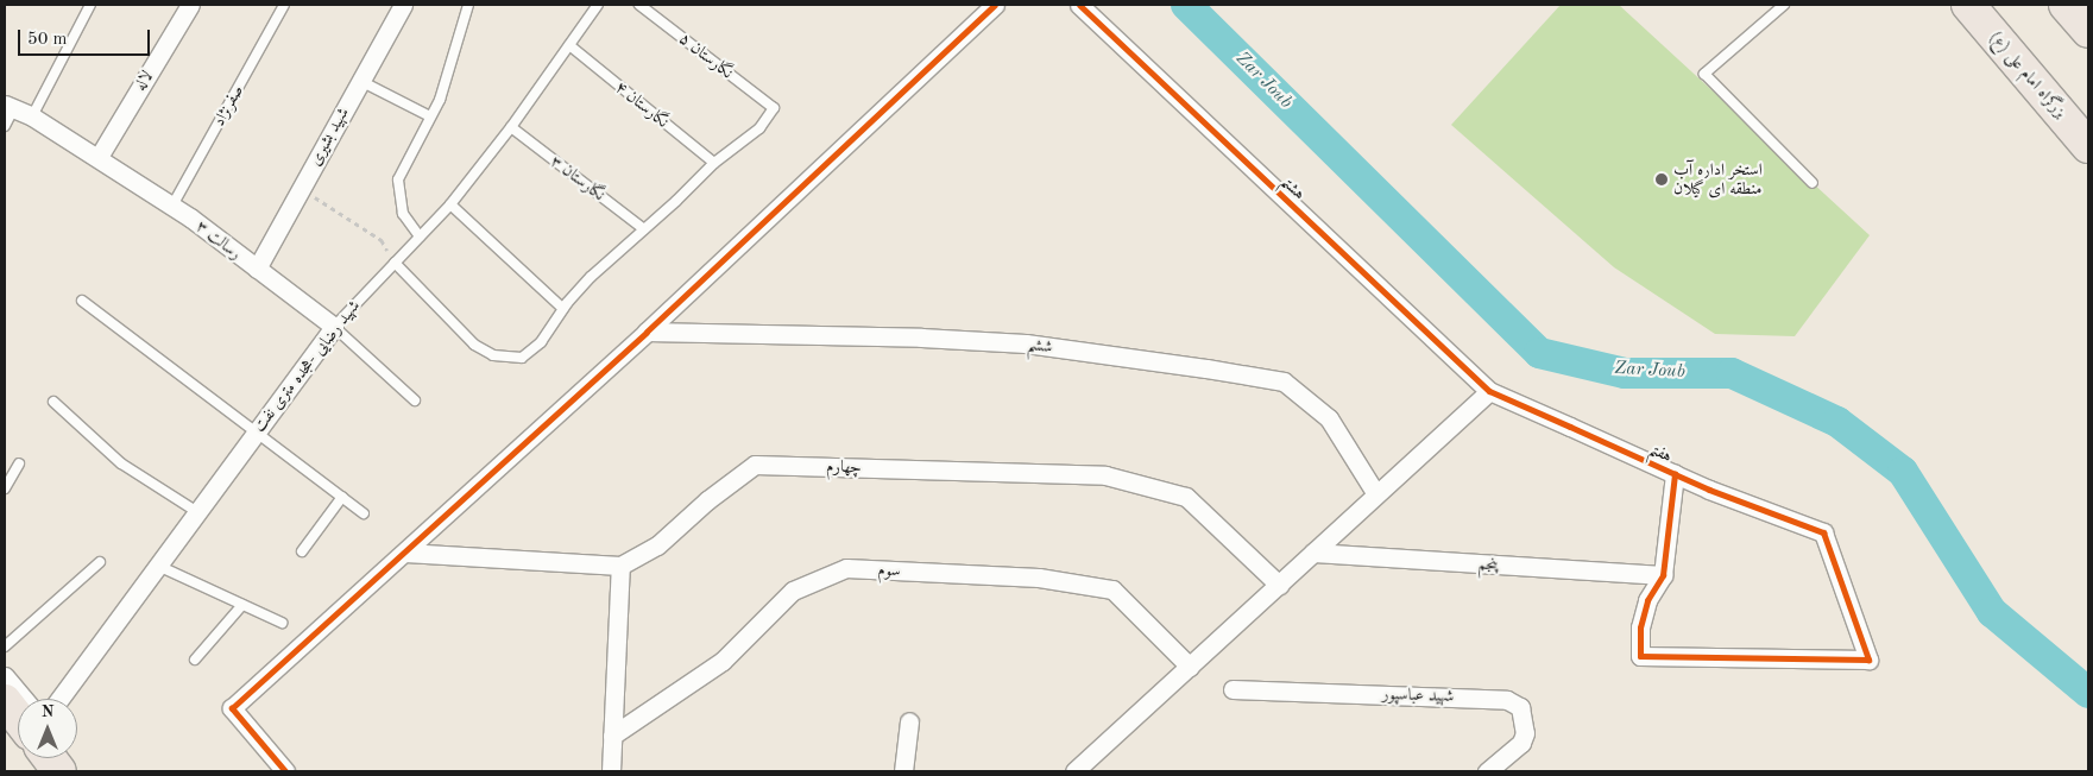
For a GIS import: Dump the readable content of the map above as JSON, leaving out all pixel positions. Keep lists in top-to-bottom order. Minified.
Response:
{"streets":{"highway":["بزرگراه امام علی (ع)"],"street":["لاله","شهید بشیری","هشتم","رسالت ۳","ششم","شهید رضایی -هجده متری نفت","هفتم","چهارم","پنجم","سوم","شهید عباسپور"],"lane":["نگارستان ۵","نگارستان ۴","صفرنژاد","نگارستان ۳"]},"crossings":[["نگارستان ۵","نگارستان ۴"],["لاله","رسالت ۳"],["نگارستان ۴","شهید رضایی -هجده متری نفت"],["صفرنژاد","رسالت ۳"],["شهید بشیری","رسالت ۳"],["نگارستان ۳","شهید رضایی -هجده متری نفت"],["هشتم","هفتم"],["رسالت ۳","شهید رضایی -هجده متری نفت"],["هفتم","پنجم"]],"water":["Zar Joub"],"places":["استخر اداره آب منطقه ای گیلان"],"scale_bar":"50 m","north":"top"}
